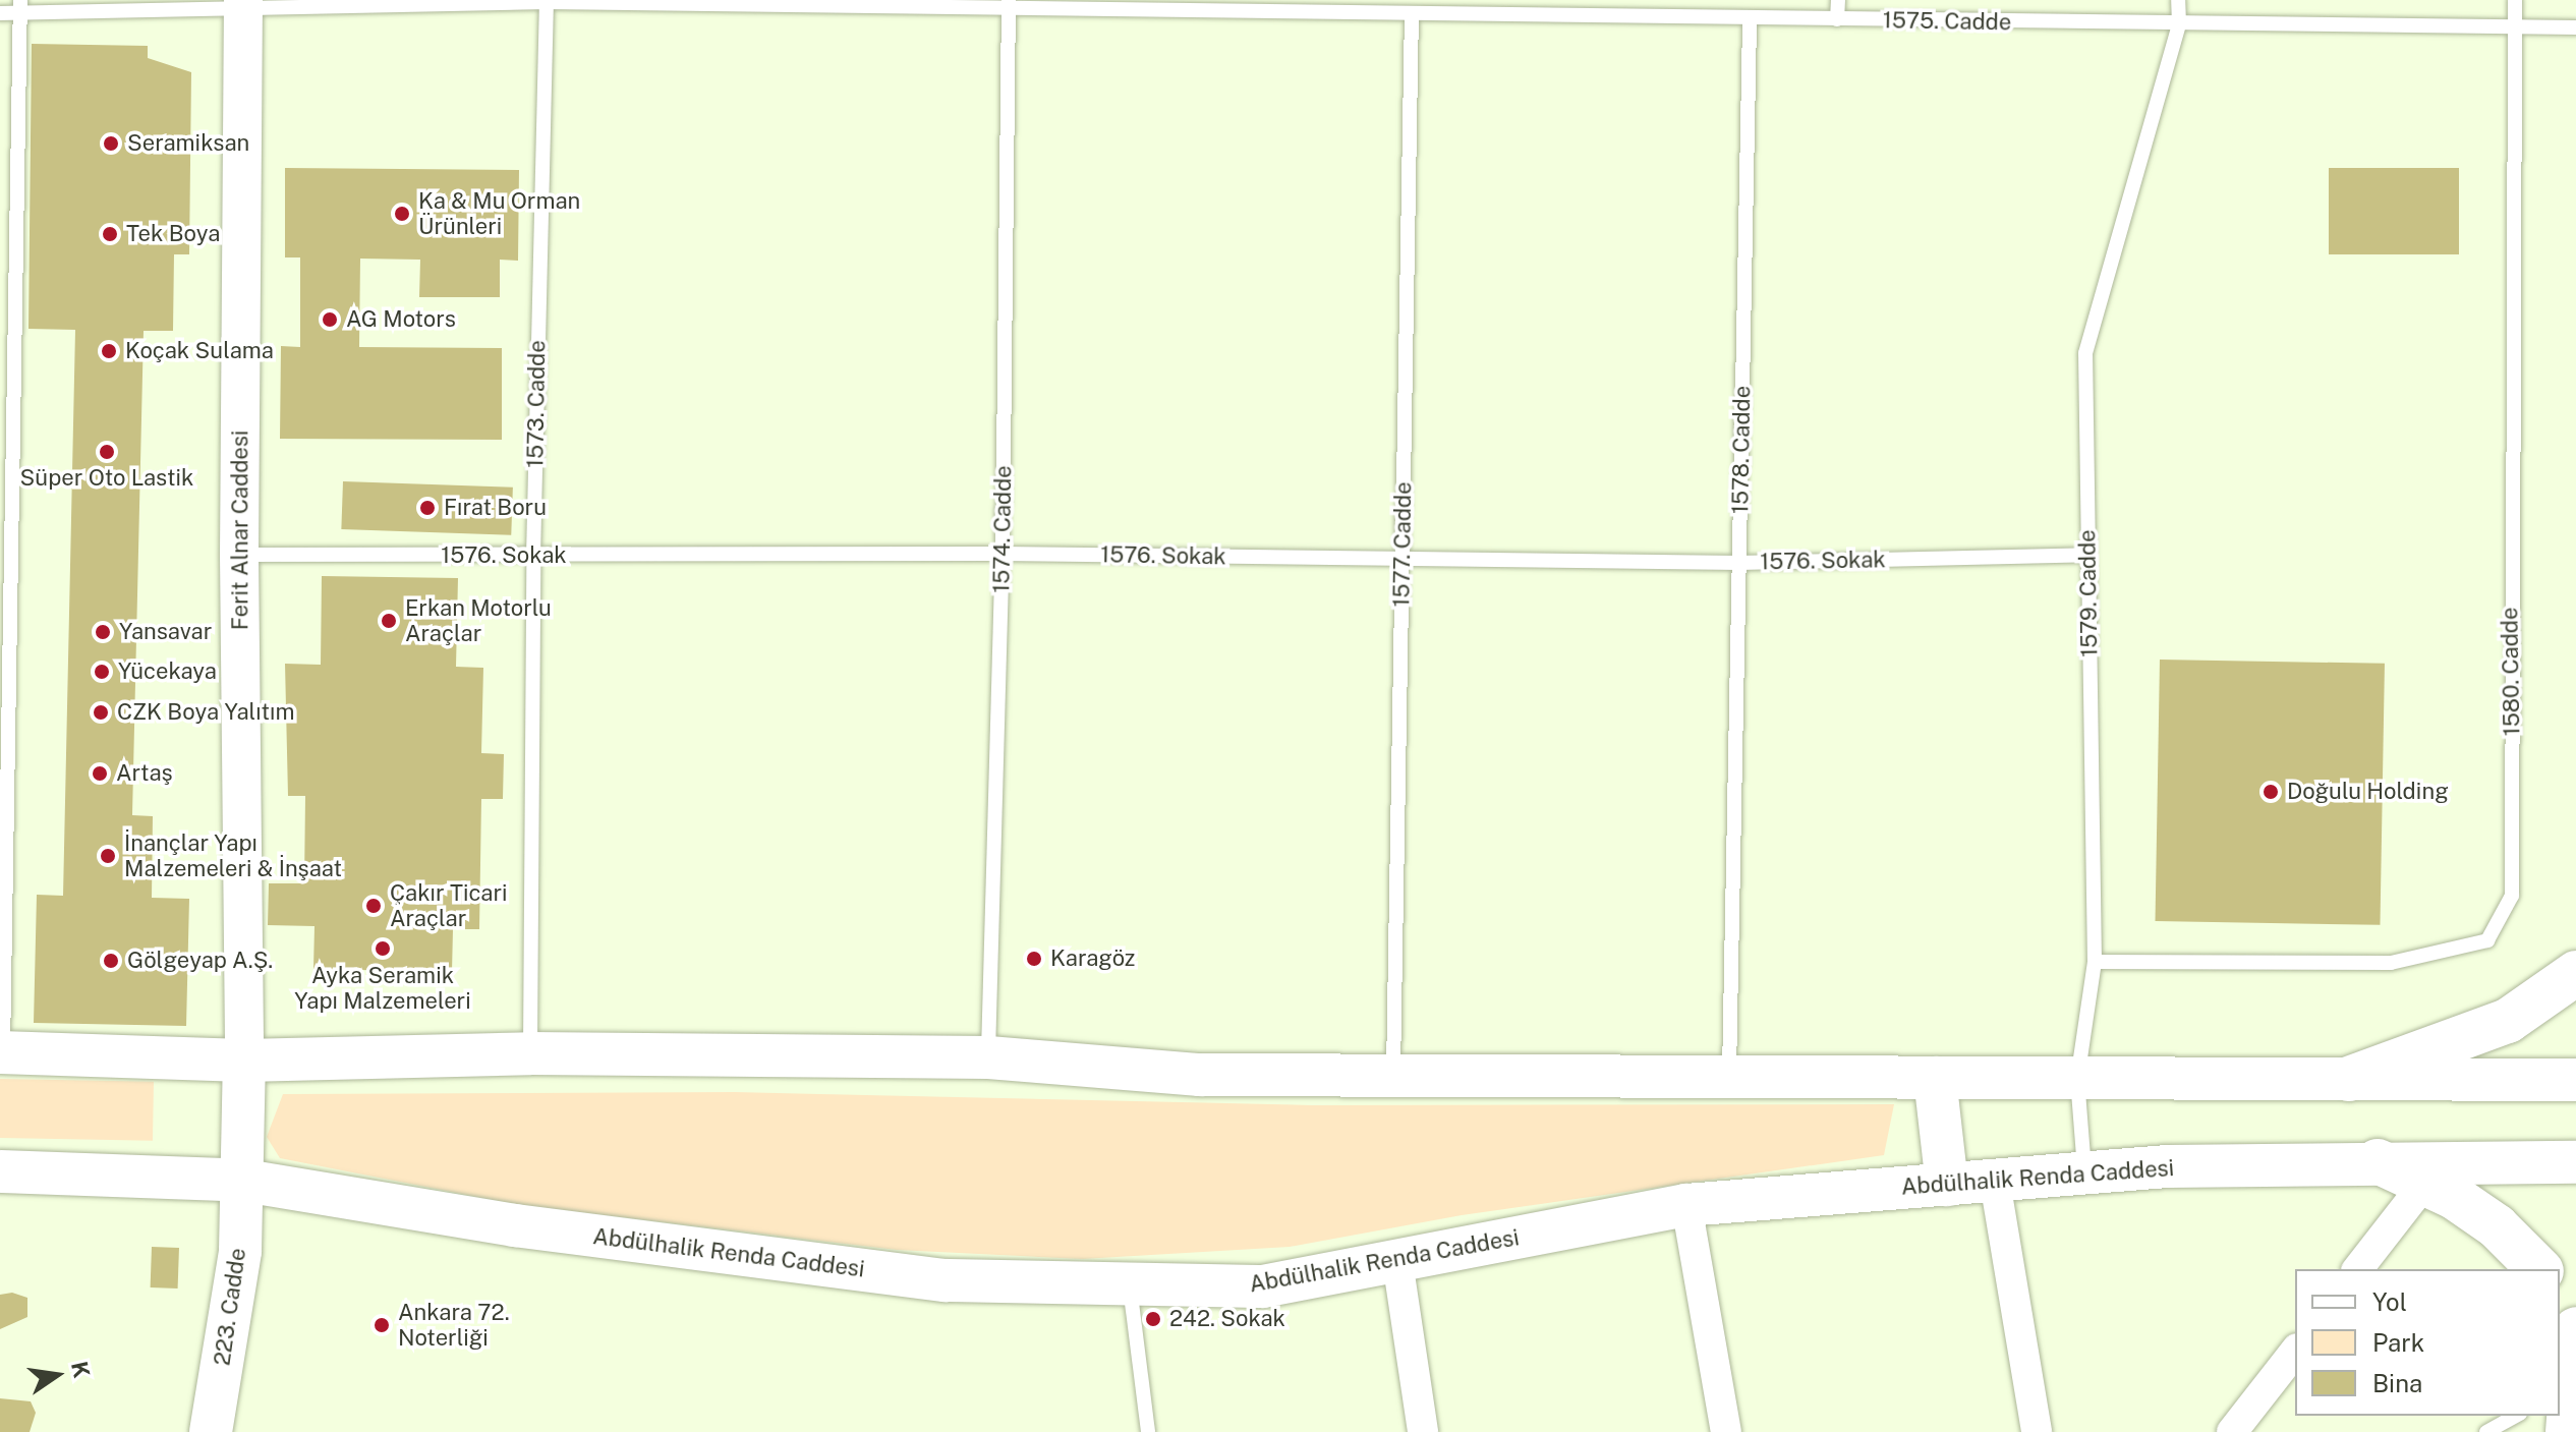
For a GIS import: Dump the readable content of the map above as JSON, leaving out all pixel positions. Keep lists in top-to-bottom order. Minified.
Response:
{"streets":{"main road":["Abdülhalik Renda Caddesi","223. Cadde"],"street":["Ferit Alnar Caddesi"],"lane":["1575. Cadde","1573. Cadde","1578. Cadde","1574. Cadde","1577. Cadde","1576. Sokak","1579. Cadde","1580. Cadde"]},"crossings":[["1575. Cadde","1573. Cadde"],["1575. Cadde","1578. Cadde"],["1575. Cadde","1574. Cadde"],["1575. Cadde","Ferit Alnar Caddesi"],["1575. Cadde","1577. Cadde"],["1575. Cadde","1579. Cadde"],["1575. Cadde","1580. Cadde"],["1573. Cadde","1576. Sokak"],["1578. Cadde","1576. Sokak"],["1574. Cadde","1576. Sokak"],["Ferit Alnar Caddesi","1576. Sokak"],["Ferit Alnar Caddesi","223. Cadde"],["1577. Cadde","1576. Sokak"],["1576. Sokak","1579. Cadde"],["1579. Cadde","1580. Cadde"],["1579. Cadde","Abdülhalik Renda Caddesi"],["Abdülhalik Renda Caddesi","223. Cadde"]],"places":["Seramiksan","Ka & Mu Orman Ürünleri","Tek Boya","AG Motors","Koçak Sulama","Süper Oto Lastik","Fırat Boru","Erkan Motorlu Araçlar","Yansavar","Yücekaya","CZK Boya Yalıtım","Artaş","Doğulu Holding","İnançlar Yapı Malzemeleri & İnşaat","Çakır Ticari Araçlar","Ayka Seramik Yapı Malzemeleri","Karagöz","Gölgeyap A.Ş.","242. Sokak","Ankara 72. Noterliği"],"legend":["Yol","Park","Bina"],"north":"right"}
